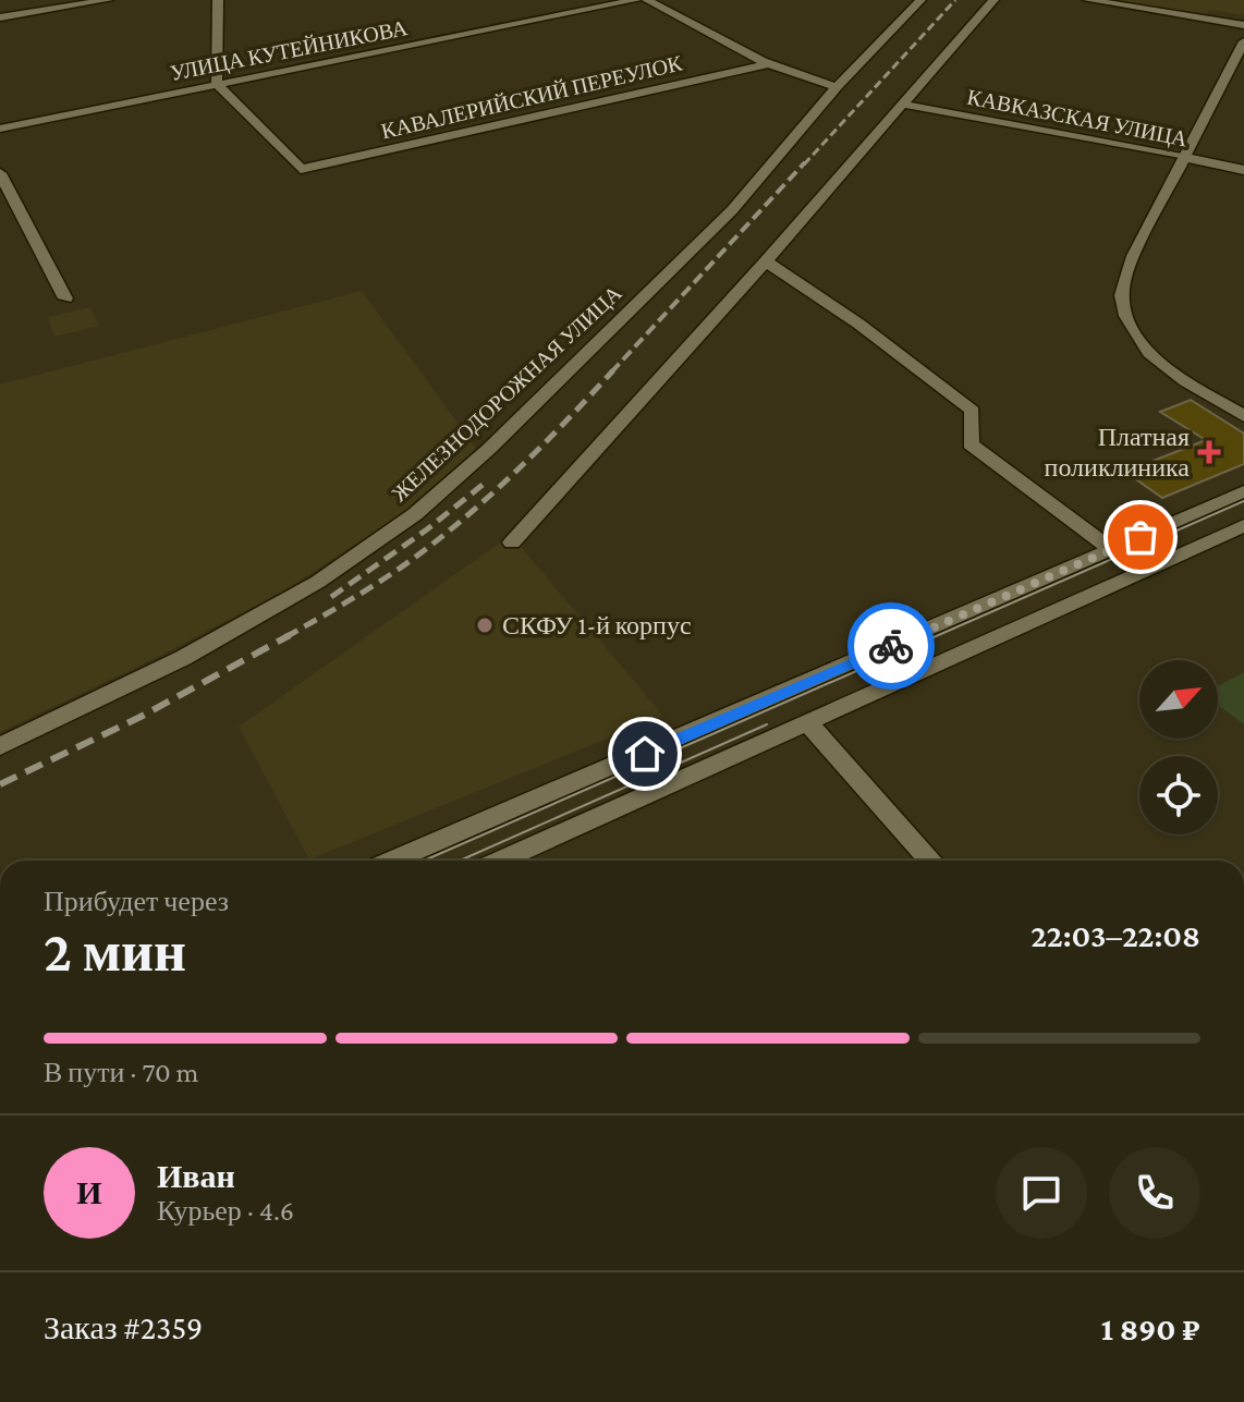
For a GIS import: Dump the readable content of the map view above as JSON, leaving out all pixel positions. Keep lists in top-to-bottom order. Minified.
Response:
{"streets":{"street":["УЛИЦА КУТЕЙНИКОВА","КАВАЛЕРИЙСКИЙ ПЕРЕУЛОК","КАВКАЗСКАЯ УЛИЦА","ЖЕЛЕЗНОДОРОЖНАЯ УЛИЦА"]},"crossings":[["УЛИЦА КУТЕЙНИКОВА","КАВАЛЕРИЙСКИЙ ПЕРЕУЛОК"]],"places":{"health":["Платная поликлиника"],"other":["СКФУ 1-й корпус"]},"north":"top right","page":{"heading":["2 мин","Прибудет через","22:03–22:08"],"panel":["Иван","Курьер · 4.6","Заказ #2359","1 890 ₽"],"bar":"В пути · 70 m","round":"И"}}
